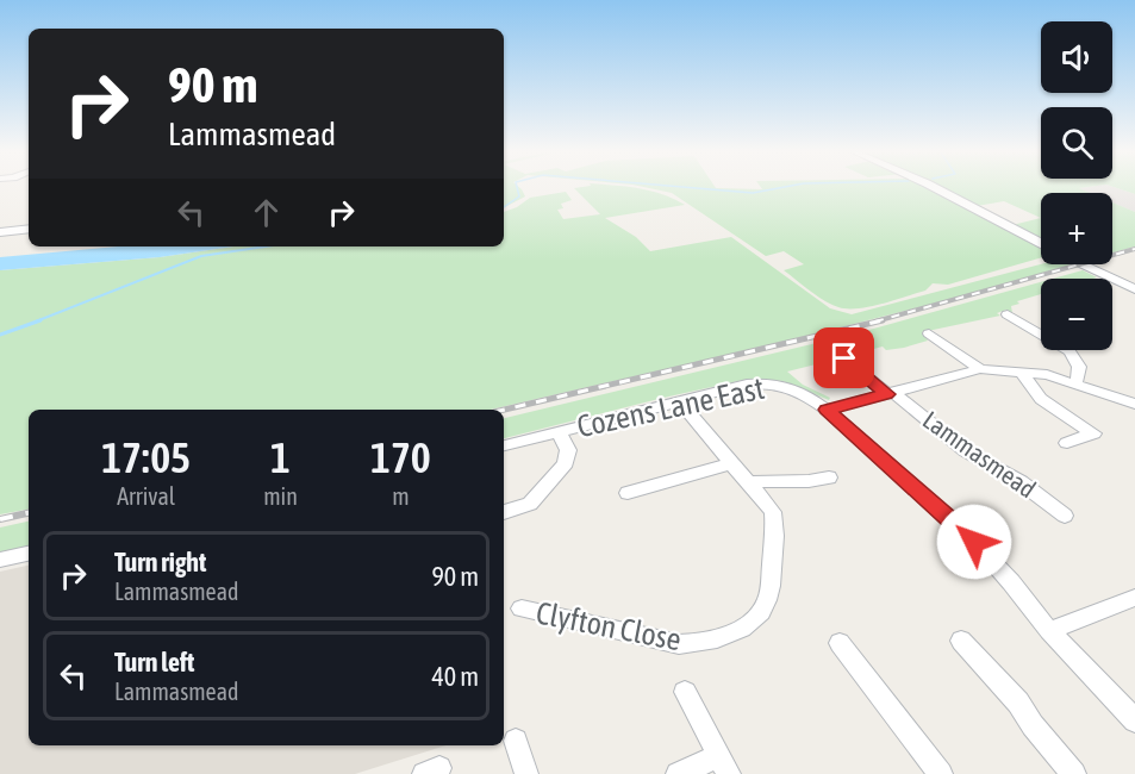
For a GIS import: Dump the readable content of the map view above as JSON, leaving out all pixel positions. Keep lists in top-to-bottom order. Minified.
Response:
{"streets":{"street":["Cozens Lane East","Lammasmead","Clyfton Close"]},"crossings":[["Cozens Lane East","Lammasmead"],["Cozens Lane East","Clyfton Close"]],"page":{"map_buttons":["+","−"],"turn":["90 m","Lammasmead"],"eta":["17:05","Arrival","1","min","170","m"],"list":[{"name":"Turn right","note":"Lammasmead","value":"90 m"},{"name":"Turn left","note":"Lammasmead","value":"40 m"}]}}
